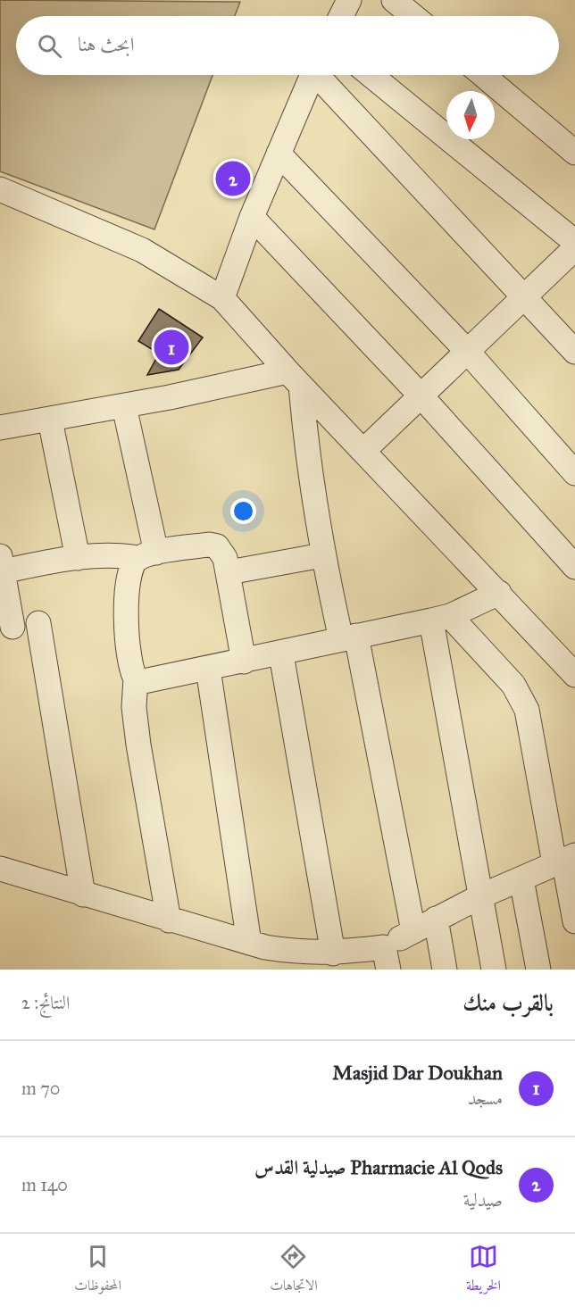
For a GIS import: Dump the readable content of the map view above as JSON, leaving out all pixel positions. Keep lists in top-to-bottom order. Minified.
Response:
{"north":"bottom","page":{"search":"ابحث هنا","pins":["2","1"],"heading":["بالقرب منك","النتائج: 2"],"list":[{"mark":"1","name":"Masjid Dar Doukhan","note":"مسجد","value":"70 m"},{"mark":"2","name":"Pharmacie Al Qods صيدلية القدس","note":"صيدلية","value":"140 m"}],"nav":["الخريطة","الاتجاهات","المحفوظات"]}}
